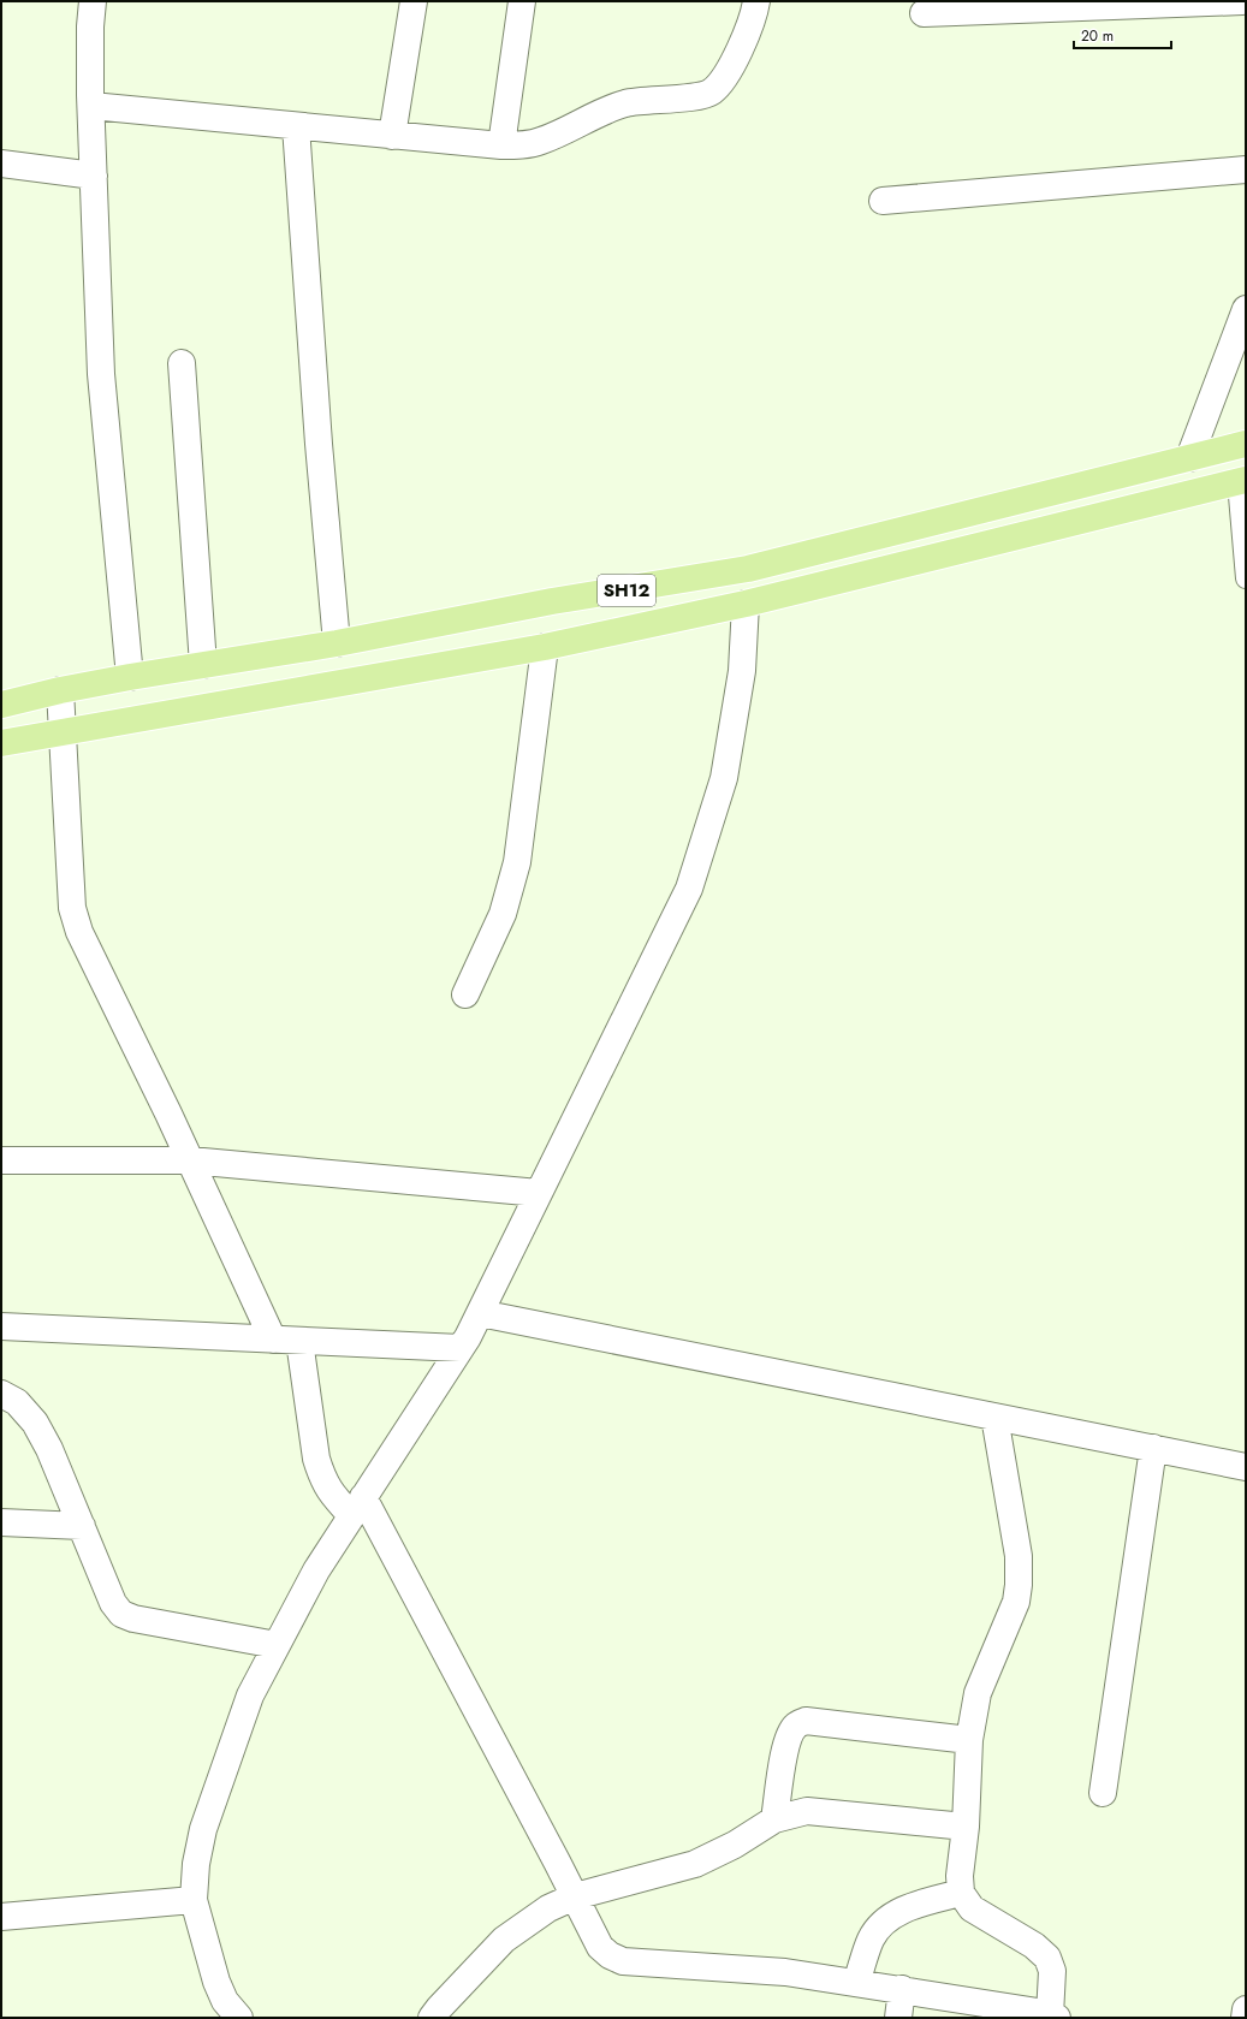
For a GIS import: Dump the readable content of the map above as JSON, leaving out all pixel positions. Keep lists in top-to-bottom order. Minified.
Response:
{"streets":{"main road":["SH12"]},"scale_bar":"20 m"}
